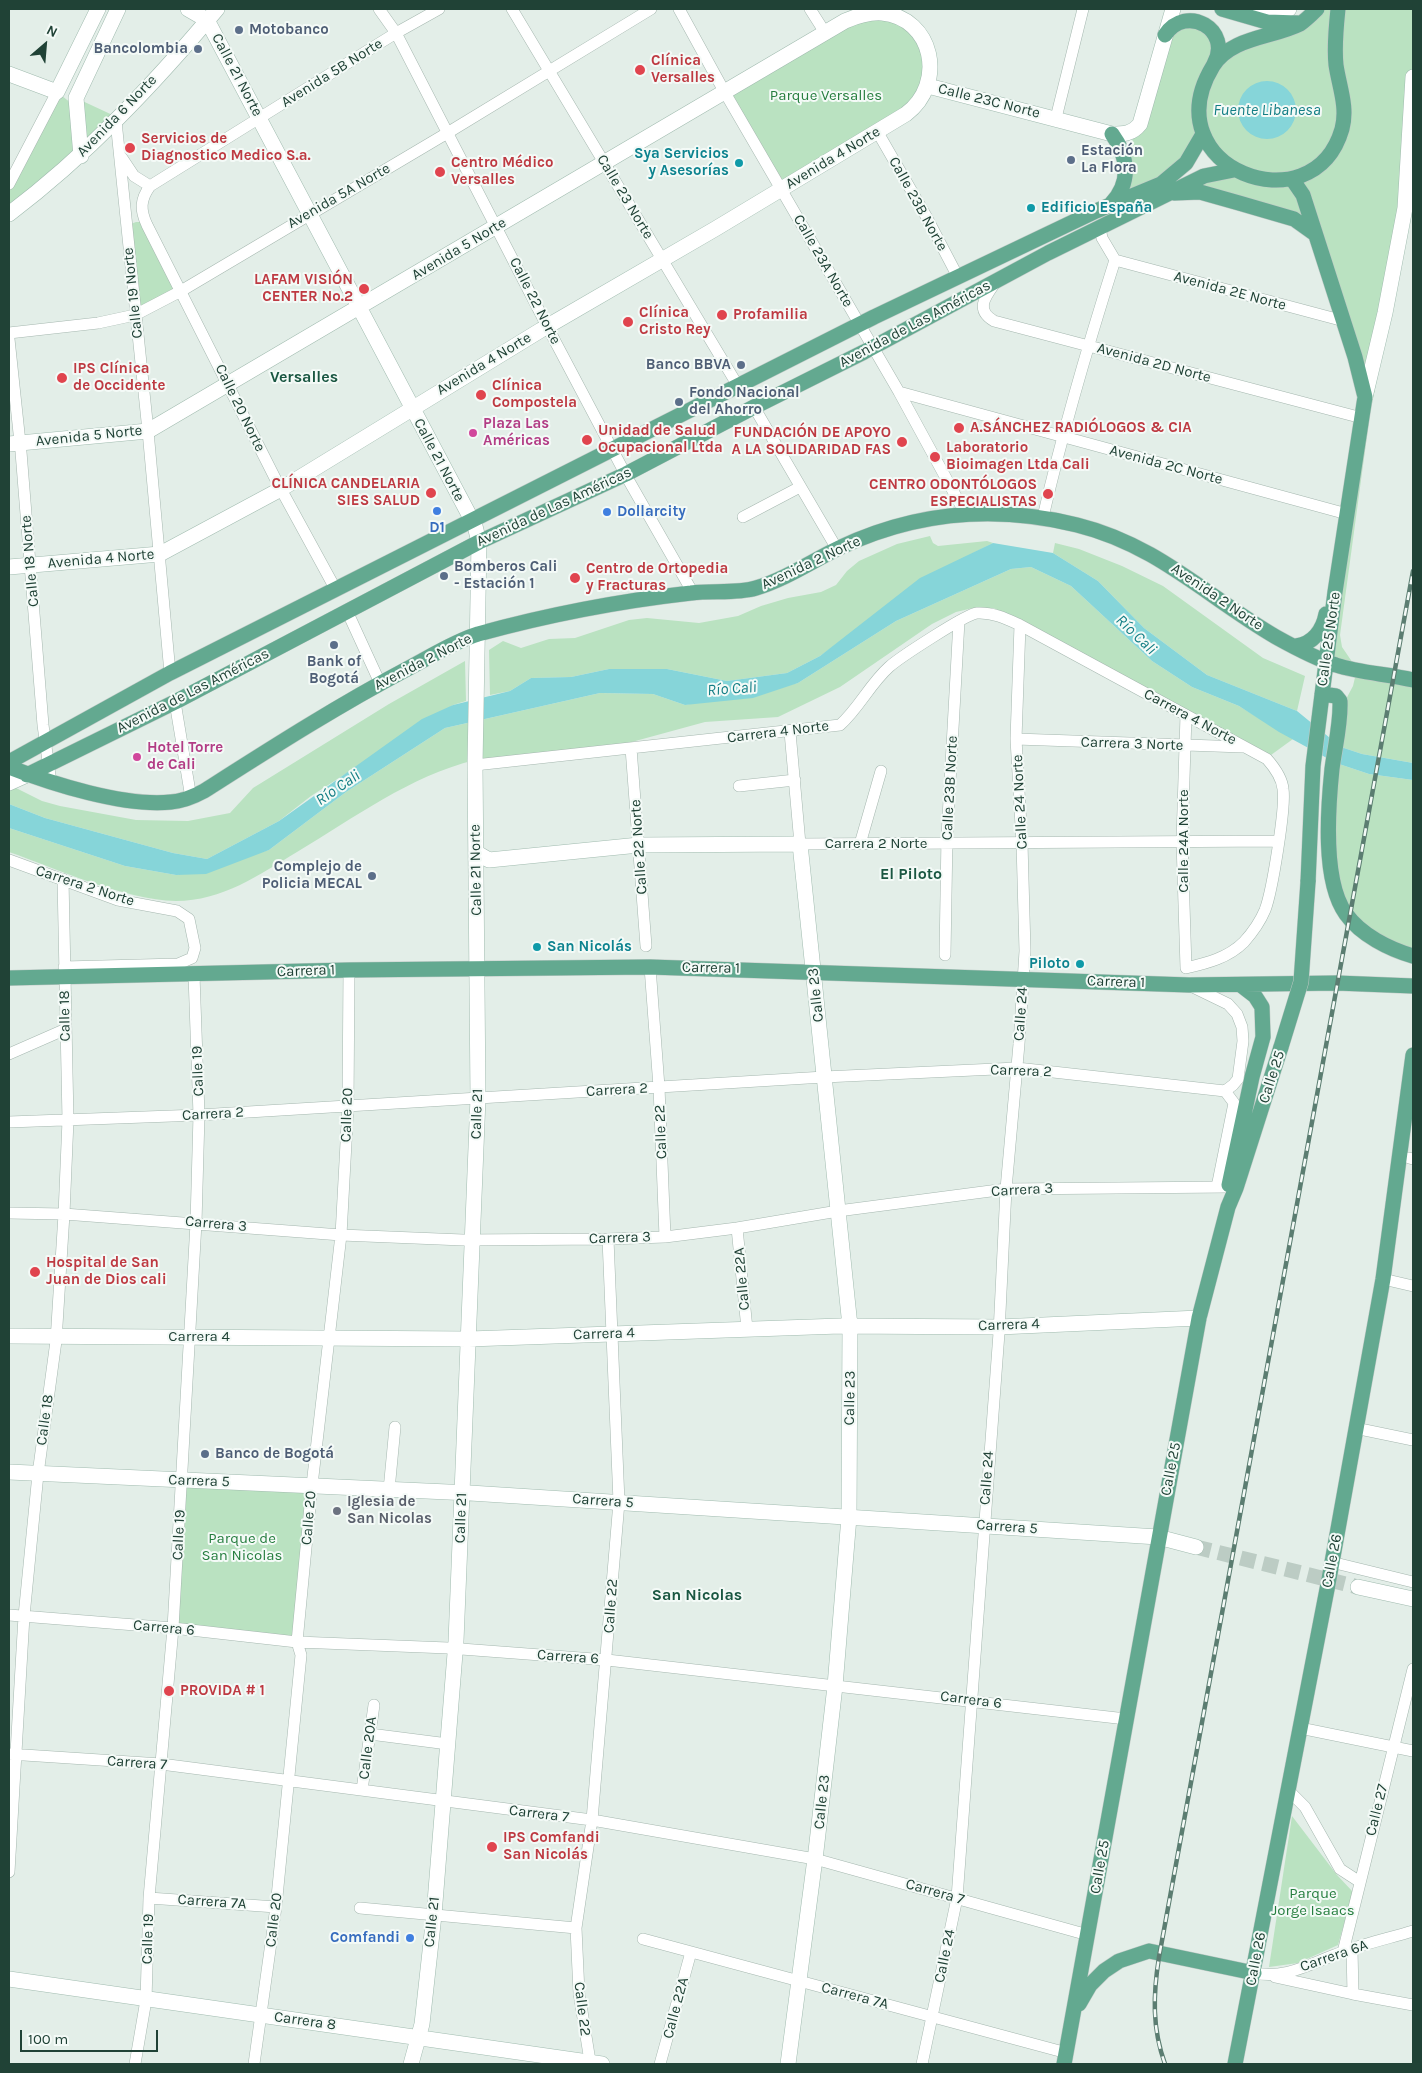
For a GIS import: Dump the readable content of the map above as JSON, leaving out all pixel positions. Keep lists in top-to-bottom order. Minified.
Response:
{"streets":{"main road":["Calle 21 Norte","Calle 23C Norte","Avenida 6 Norte","Avenida 4 Norte","Avenida 5 Norte","Avenida de Las Américas","Avenida 2 Norte","Calle 25 Norte","Carrera 2 Norte","Carrera 1","Calle 23","Calle 25","Calle 21","Carrera 4","Carrera 5","Calle 26","Carrera 8"],"street":["Avenida 5B Norte","Avenida 5A Norte","Calle 23 Norte","Calle 23B Norte","Calle 23A Norte","Avenida 2E Norte","Calle 19 Norte","Calle 22 Norte","Avenida 2D Norte","Calle 20 Norte","Avenida 2C Norte","Calle 18 Norte","Carrera 4 Norte","Carrera 3 Norte","Calle 24 Norte","Calle 24A Norte","Calle 24","Calle 18","Calle 19","Carrera 2","Calle 20","Calle 22","Carrera 3","Calle 22A","Carrera 6","Calle 20A","Carrera 7","Calle 27","Carrera 7A","Carrera 6A"]},"crossings":[["Avenida 5B Norte","Calle 21 Norte"],["Avenida 5B Norte","Calle 22 Norte"],["Avenida 5B Norte","Calle 20 Norte"],["Calle 21 Norte","Avenida 6 Norte"],["Calle 21 Norte","Avenida 4 Norte"],["Calle 21 Norte","Avenida 5A Norte"],["Calle 21 Norte","Avenida 5 Norte"],["Calle 21 Norte","Avenida de Las Américas"],["Calle 21 Norte","Avenida 2 Norte"],["Calle 21 Norte","Carrera 4 Norte"],["Calle 21 Norte","Carrera 2 Norte"],["Calle 21 Norte","Carrera 1"],["Calle 21 Norte","Calle 21"],["Calle 23C Norte","Avenida 4 Norte"],["Calle 23C Norte","Avenida 5 Norte"],["Avenida 6 Norte","Calle 19 Norte"],["Avenida 4 Norte","Calle 23 Norte"],["Avenida 4 Norte","Calle 23B Norte"],["Avenida 4 Norte","Calle 23A Norte"],["Avenida 4 Norte","Calle 19 Norte"],["Avenida 4 Norte","Calle 22 Norte"],["Avenida 4 Norte","Calle 20 Norte"],["Avenida 4 Norte","Calle 18 Norte"],["Avenida 5A Norte","Calle 23 Norte"],["Avenida 5A Norte","Calle 19 Norte"],["Avenida 5A Norte","Calle 22 Norte"],["Avenida 5A Norte","Calle 20 Norte"],["Calle 23 Norte","Avenida 5 Norte"],["Calle 23 Norte","Avenida de Las Américas"],["Calle 23B Norte","Avenida de Las Américas"],["Calle 23B Norte","Carrera 4 Norte"],["Calle 23B Norte","Carrera 2 Norte"],["Avenida 5 Norte","Calle 23A Norte"],["Avenida 5 Norte","Calle 19 Norte"],["Avenida 5 Norte","Calle 22 Norte"],["Avenida 5 Norte","Calle 20 Norte"],["Avenida 5 Norte","Calle 18 Norte"],["Calle 23A Norte","Avenida de Las Américas"],["Calle 23A Norte","Avenida 2C Norte"],["Calle 23A Norte","Avenida 2 Norte"],["Avenida 2E Norte","Calle 25 Norte"],["Calle 19 Norte","Avenida de Las Américas"],["Calle 22 Norte","Avenida de Las Américas"],["Calle 22 Norte","Avenida 2 Norte"],["Calle 22 Norte","Carrera 4 Norte"],["Calle 22 Norte","Carrera 2 Norte"],["Avenida de Las Américas","Avenida 2D Norte"],["Avenida de Las Américas","Calle 20 Norte"],["Avenida de Las Américas","Calle 18 Norte"],["Avenida de Las Américas","Avenida 2 Norte"],["Avenida 2D Norte","Calle 25 Norte"],["Avenida 2C Norte","Calle 25 Norte"],["Calle 18 Norte","Avenida 2 Norte"],["Avenida 2 Norte","Calle 25 Norte"],["Calle 25 Norte","Calle 25"],["Carrera 4 Norte","Carrera 3 Norte"],["Carrera 4 Norte","Calle 24 Norte"],["Carrera 4 Norte","Calle 24A Norte"],["Carrera 4 Norte","Calle 23"],["Carrera 3 Norte","Calle 24 Norte"],["Carrera 3 Norte","Calle 24A Norte"],["Calle 24 Norte","Carrera 2 Norte"],["Calle 24 Norte","Carrera 1"],["Calle 24 Norte","Calle 24"],["Calle 24A Norte","Carrera 2 Norte"],["Carrera 2 Norte","Carrera 1"],["Carrera 2 Norte","Calle 23"],["Carrera 1","Calle 23"],["Carrera 1","Calle 24"],["Carrera 1","Calle 18"],["Carrera 1","Calle 19"],["Carrera 1","Calle 21"],["Carrera 1","Calle 20"],["Carrera 1","Calle 22"],["Calle 23","Carrera 2"],["Calle 23","Carrera 3"],["Calle 23","Carrera 4"],["Calle 23","Carrera 5"],["Calle 23","Carrera 6"],["Calle 23","Carrera 7"],["Calle 23","Carrera 7A"],["Calle 24","Carrera 2"],["Calle 24","Carrera 3"],["Calle 24","Carrera 4"],["Calle 24","Carrera 5"],["Calle 24","Carrera 6"],["Calle 24","Carrera 7"],["Calle 24","Carrera 7A"],["Calle 18","Carrera 2"],["Calle 18","Carrera 3"],["Calle 18","Carrera 4"],["Calle 18","Carrera 5"],["Calle 18","Carrera 6"],["Calle 18","Carrera 7"],["Calle 19","Carrera 2"],["Calle 19","Carrera 3"],["Calle 19","Carrera 4"],["Calle 19","Carrera 5"],["Calle 19","Carrera 6"],["Calle 19","Carrera 7"],["Calle 19","Carrera 7A"],["Calle 19","Carrera 8"],["Carrera 2","Calle 21"],["Carrera 2","Calle 20"],["Carrera 2","Calle 22"],["Calle 25","Carrera 4"],["Calle 25","Carrera 5"],["Calle 25","Carrera 6"],["Calle 25","Carrera 7"],["Calle 25","Carrera 7A"],["Calle 21","Carrera 3"],["Calle 21","Carrera 4"],["Calle 21","Carrera 5"],["Calle 21","Carrera 6"],["Calle 21","Carrera 7"],["Calle 21","Carrera 8"],["Calle 20","Carrera 3"],["Calle 20","Carrera 4"],["Calle 20","Carrera 5"],["Calle 20","Carrera 6"],["Calle 20","Carrera 7"],["Calle 20","Carrera 7A"],["Calle 20","Carrera 8"],["Calle 22","Carrera 3"],["Calle 22","Carrera 4"],["Calle 22","Carrera 5"],["Calle 22","Carrera 6"],["Calle 22","Carrera 7"],["Calle 22","Carrera 8"],["Carrera 3","Calle 22A"],["Calle 22A","Carrera 4"],["Calle 22A","Carrera 7A"],["Calle 26","Carrera 6A"],["Calle 20A","Carrera 7"],["Calle 27","Carrera 6A"]],"districts":["Versalles","El Piloto","San Nicolas"],"water":["Fuente Libanesa","Río Cali"],"parks":["Parque Versalles","Parque de San Nicolas","Parque Jorge Isaacs"],"places":["Motobanco","Bancolombia","Clínica Versalles","Servicios de Diagnostico Medico S.a.","Estación La Flora","Sya Servicios y Asesorías","Centro Médico Versalles","Edificio España","LAFAM VISIÓN CENTER No.2","Profamilia","Clínica Cristo Rey","Banco BBVA","IPS Clínica de Occidente","Clínica Compostela","Fondo Nacional del Ahorro","A.SÁNCHEZ RADIÓLOGOS & CIA","Plaza Las Américas","Unidad de Salud Ocupacional Ltda","FUNDACIÓN DE APOYO A LA SOLIDARIDAD FAS","Laboratorio Bioimagen Ltda Cali","CLÍNICA CANDELARIA SIES SALUD","CENTRO ODONTÓLOGOS ESPECIALISTAS","D1","Dollarcity","Bomberos Cali - Estación 1","Centro de Ortopedia y Fracturas","Bank of Bogotá","Hotel Torre de Cali","Complejo de Policia MECAL","San Nicolás","Piloto","Hospital de San Juan de Dios cali","Banco de Bogotá","Iglesia de San Nicolas","PROVIDA # 1","IPS Comfandi San Nicolás","Comfandi"],"scale_bar":"100 m","north":"top right"}
